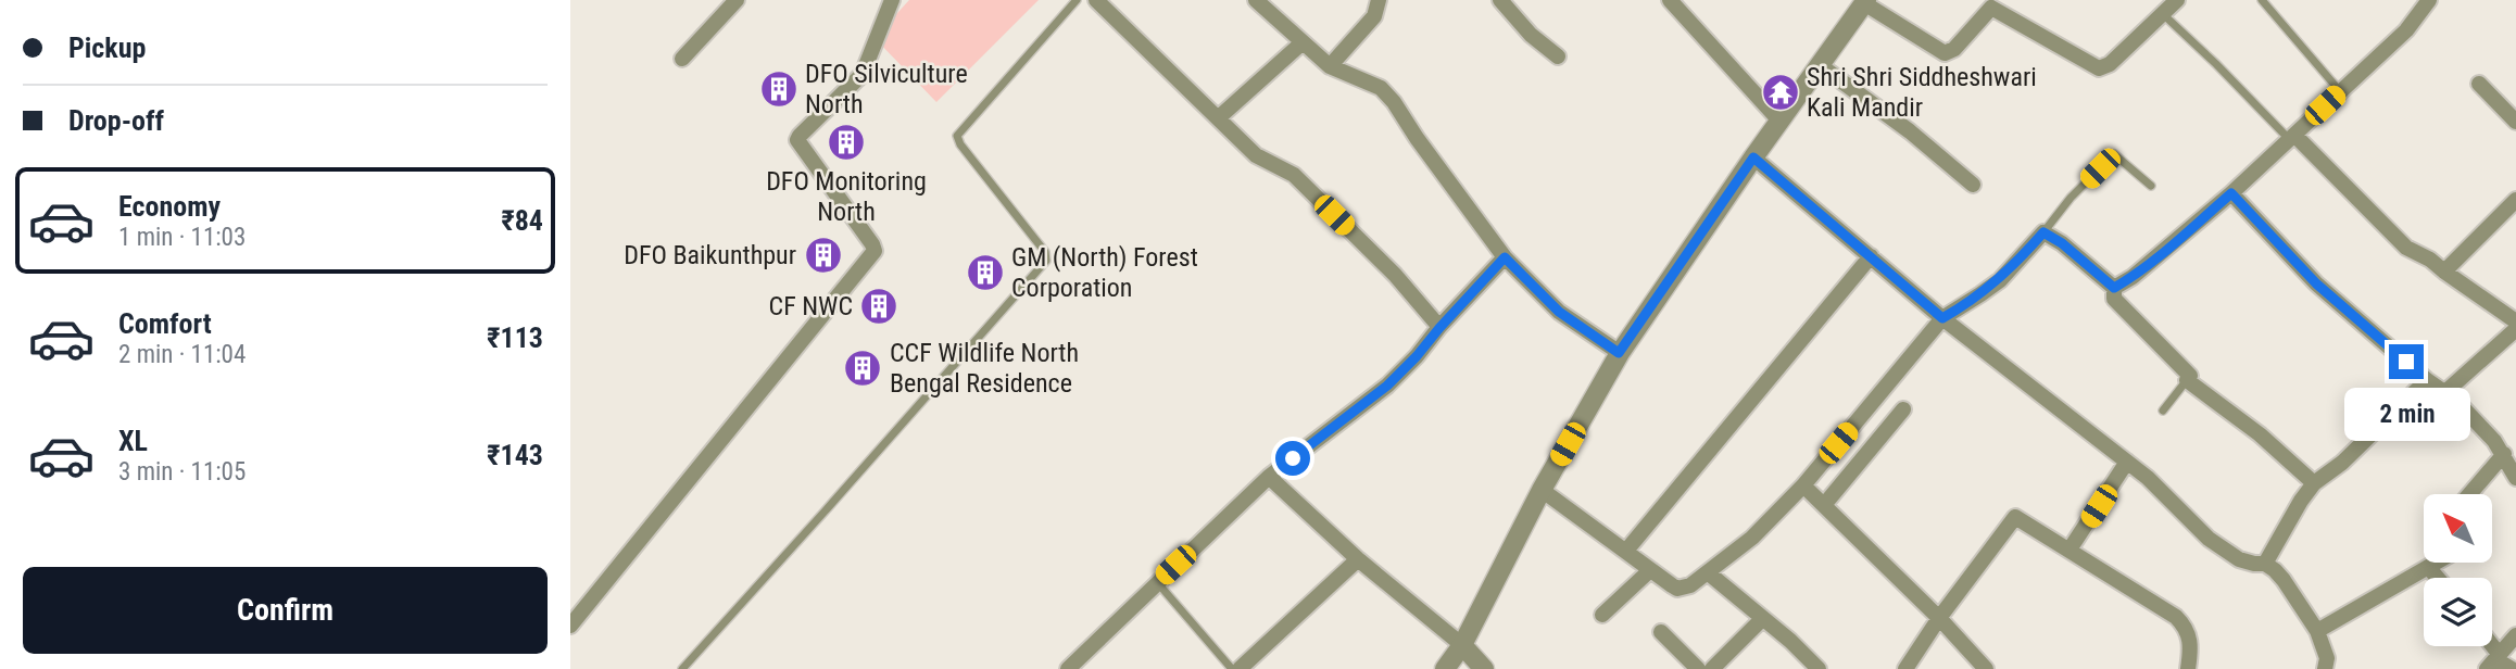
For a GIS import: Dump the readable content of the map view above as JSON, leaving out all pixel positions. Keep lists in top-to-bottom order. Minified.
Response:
{"places":{"building":["DFO Silviculture North","DFO Monitoring North","DFO Baikunthpur","GM (North) Forest Corporation","CF NWC","CCF Wildlife North Bengal Residence"],"temple":["Shri Shri Siddheshwari Kali Mandir"]},"north":"top left","page":{"banner":["Pickup","Drop-off"],"list":[{"name":"Economy","note":"1 min · 11:03","value":"₹84"},{"name":"Comfort","note":"2 min · 11:04","value":"₹113"},{"name":"XL","note":"3 min · 11:05","value":"₹143"}],"bubble":"2 min","buttons":"Confirm"}}
